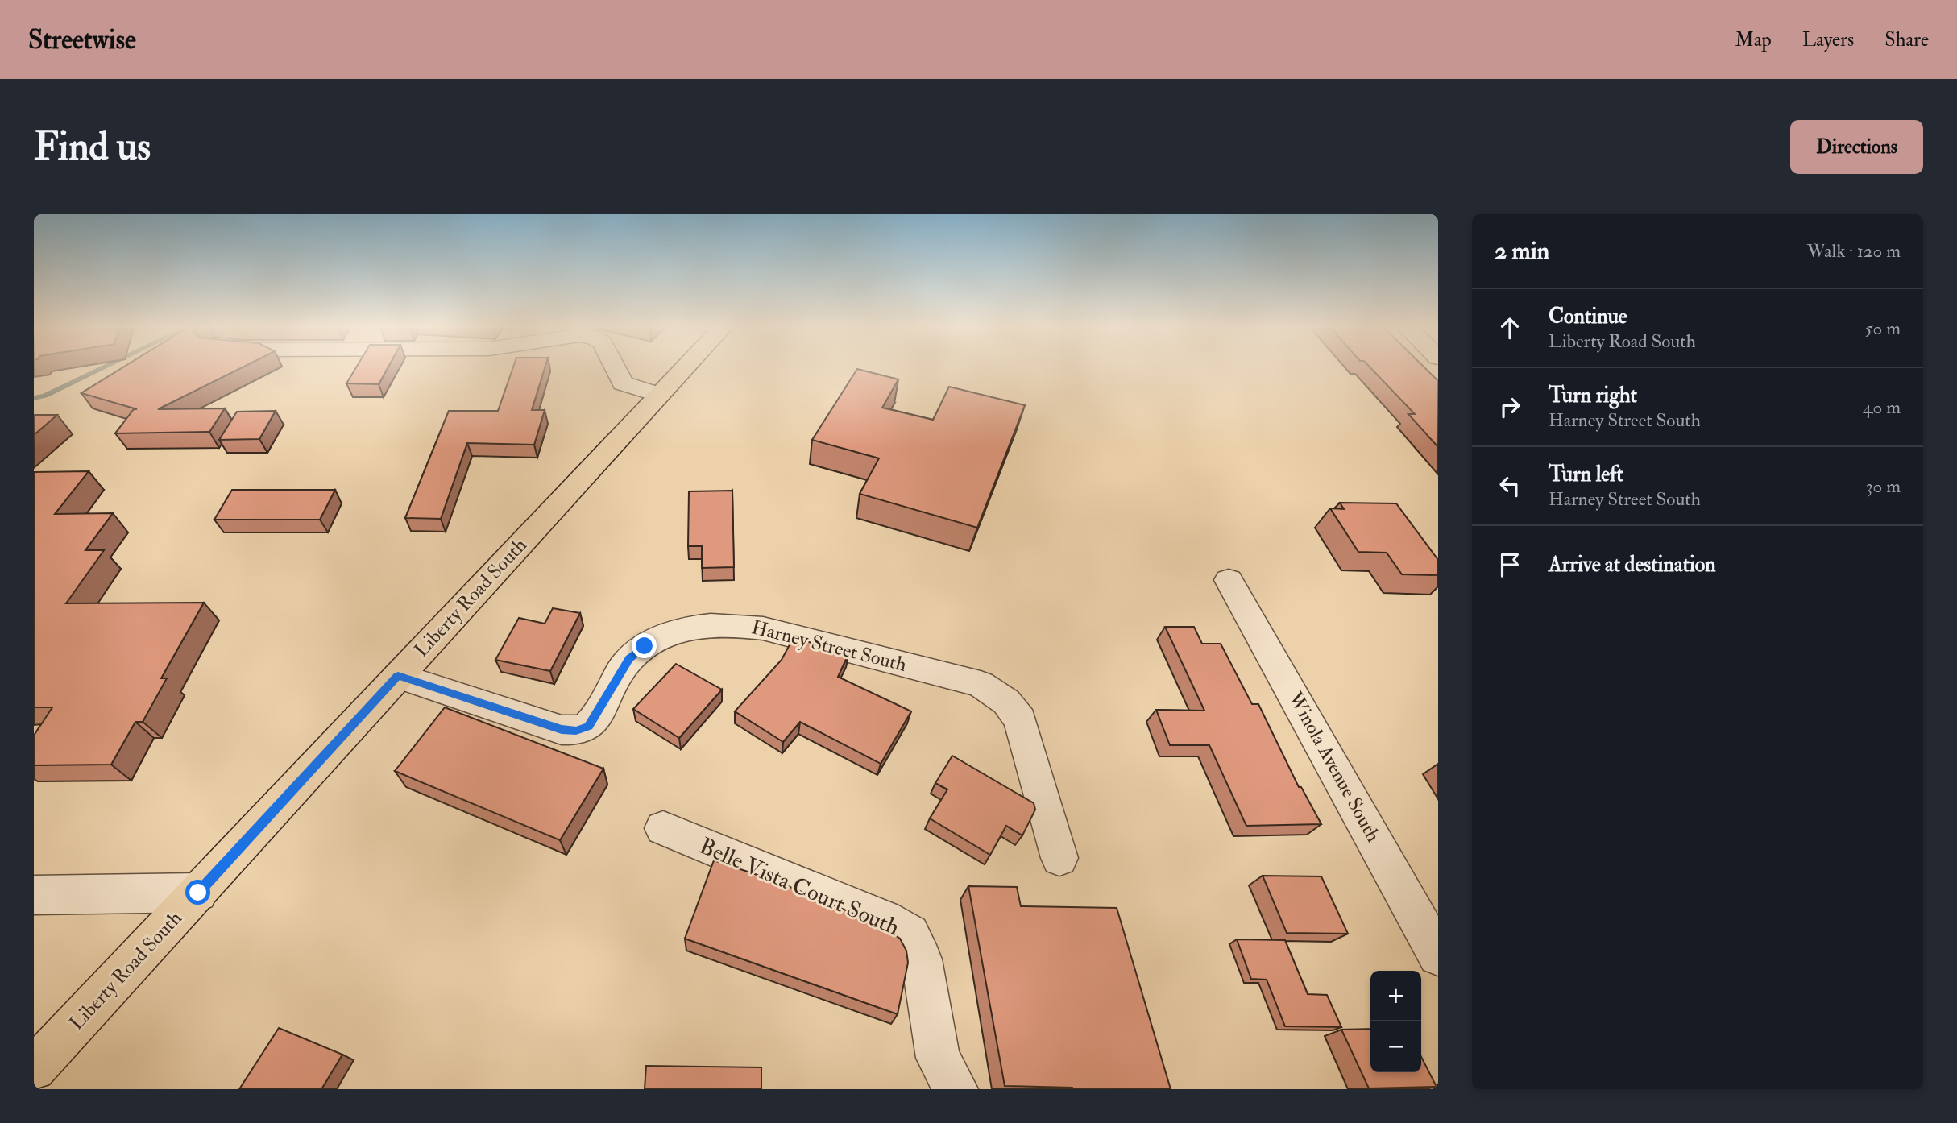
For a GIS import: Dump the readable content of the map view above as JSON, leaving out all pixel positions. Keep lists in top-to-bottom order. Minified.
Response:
{"streets":{"main road":["Liberty Road South"],"street":["Harney Street South","Winola Avenue South","Belle Vista Court South"]},"crossings":[["Liberty Road South","Harney Street South"]],"page":{"header":"Streetwise","nav":["Map","Layers","Share"],"buttons":"Directions","title":"Find us","heading":["2 min","Walk · 120 m"],"list":[["Continue","Liberty Road South","50 m"],["Turn right","Harney Street South","40 m"],["Turn left","Harney Street South","30 m"],"Arrive at destination"],"map_buttons":["+","−"]}}
